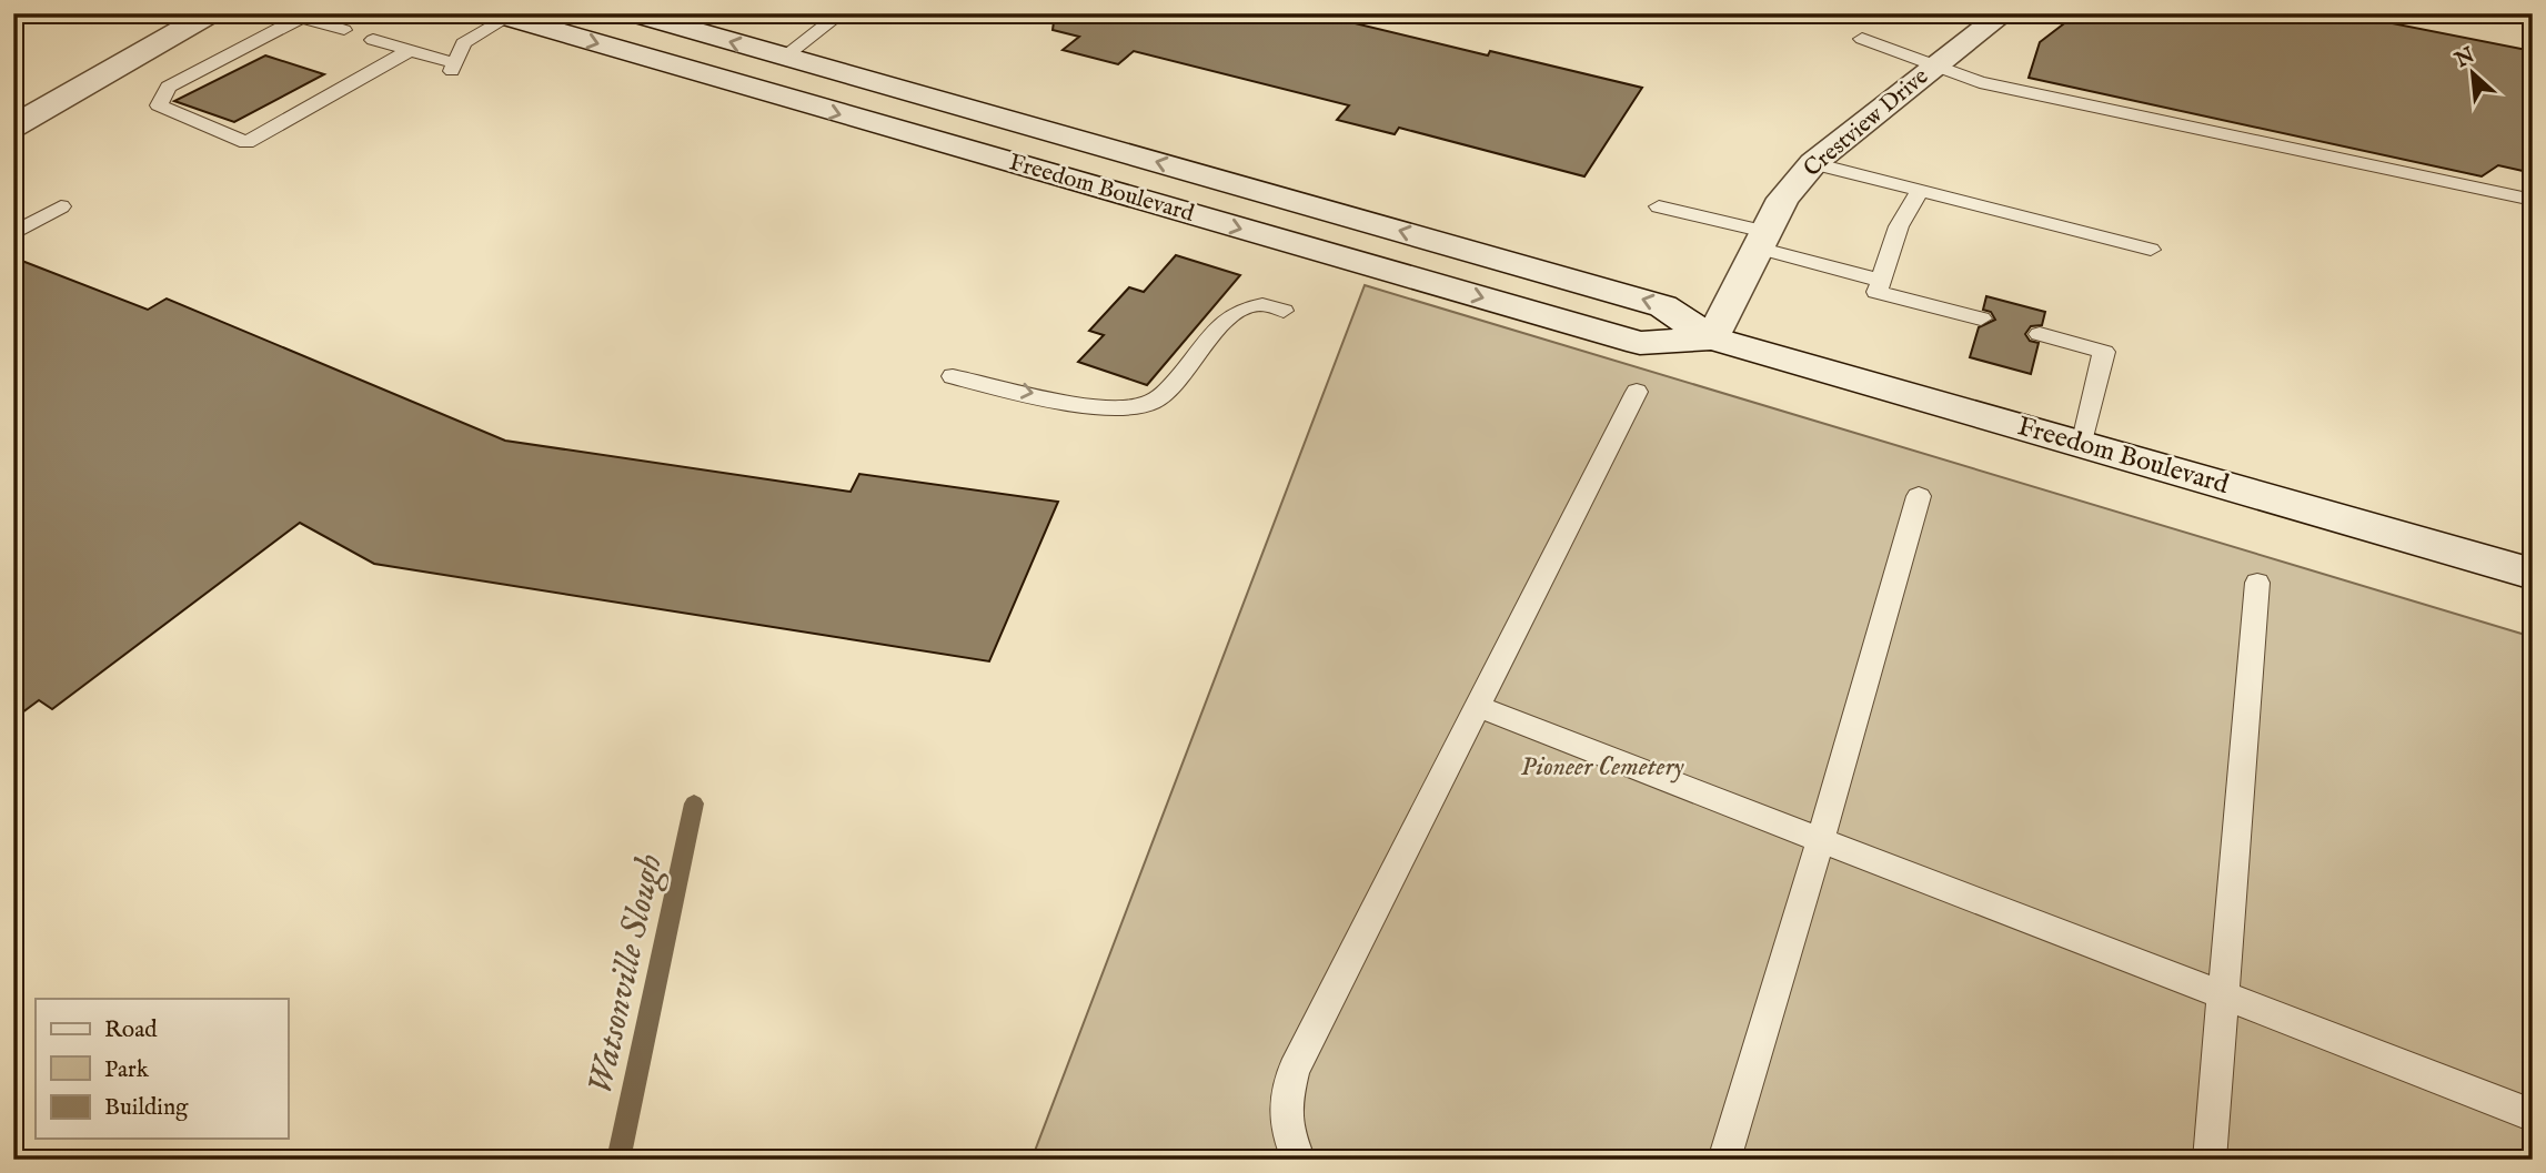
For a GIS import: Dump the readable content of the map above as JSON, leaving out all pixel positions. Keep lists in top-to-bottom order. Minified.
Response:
{"streets":{"main road":["Crestview Drive","Freedom Boulevard"]},"crossings":[["Crestview Drive","Freedom Boulevard"]],"water":["Watsonville Slough"],"parks":["Pioneer Cemetery"],"legend":["Road","Park","Building"],"north":"top left"}
